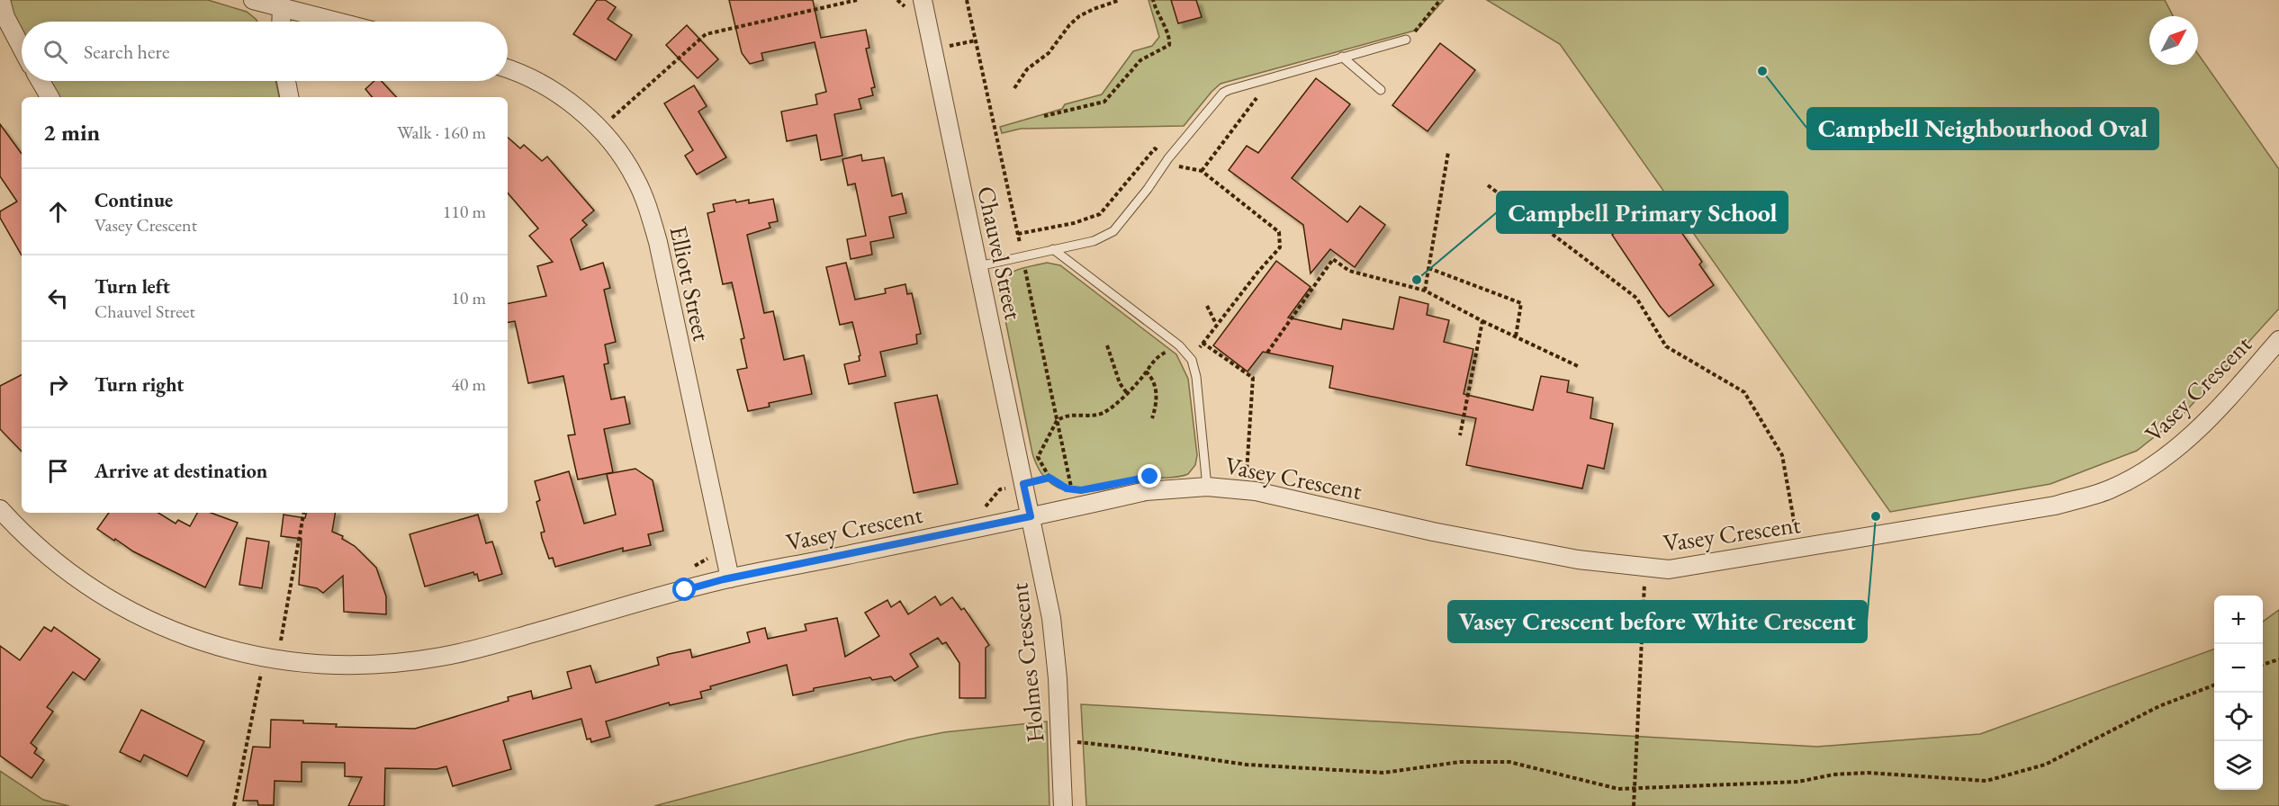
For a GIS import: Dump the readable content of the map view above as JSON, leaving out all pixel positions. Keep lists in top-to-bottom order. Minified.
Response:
{"streets":{"street":["Chauvel Street","Elliott Street","Vasey Crescent","Holmes Crescent"]},"crossings":[["Chauvel Street","Vasey Crescent"],["Chauvel Street","Holmes Crescent"],["Elliott Street","Vasey Crescent"],["Vasey Crescent","Holmes Crescent"]],"places":["Campbell Neighbourhood Oval","Campbell Primary School","Vasey Crescent before White Crescent"],"north":"top right","page":{"search":"Search here","heading":["2 min","Walk · 160 m"],"list":[["Continue","Vasey Crescent","110 m"],["Turn left","Chauvel Street","10 m"],["Turn right","40 m"],"Arrive at destination"],"map_buttons":["+","−"]}}
